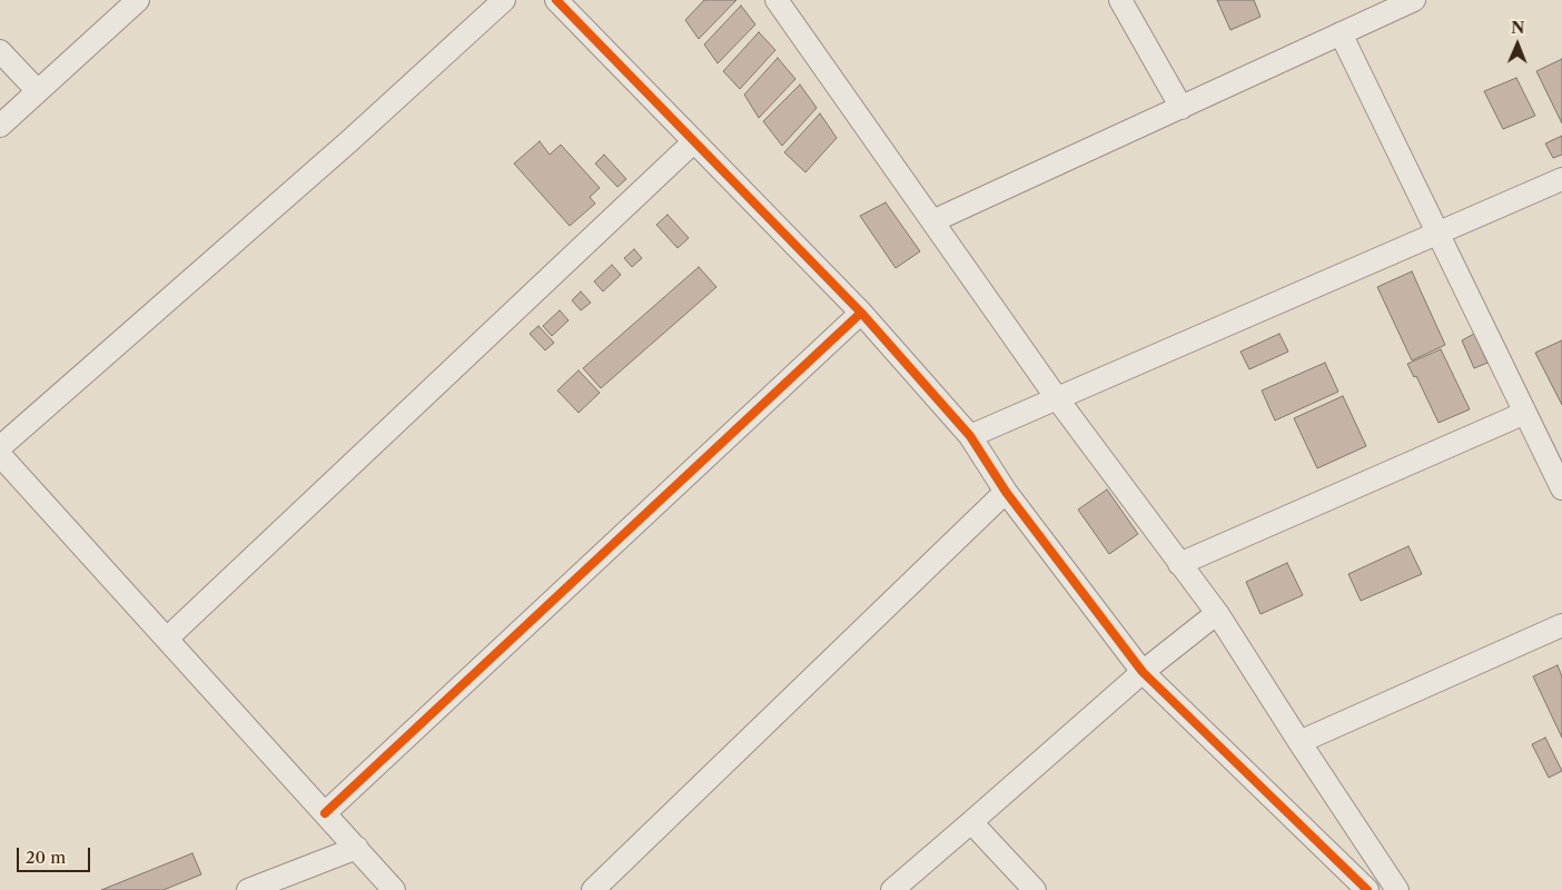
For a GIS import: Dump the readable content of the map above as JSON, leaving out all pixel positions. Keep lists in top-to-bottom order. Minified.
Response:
{"scale_bar":"20 m","north":"top"}
